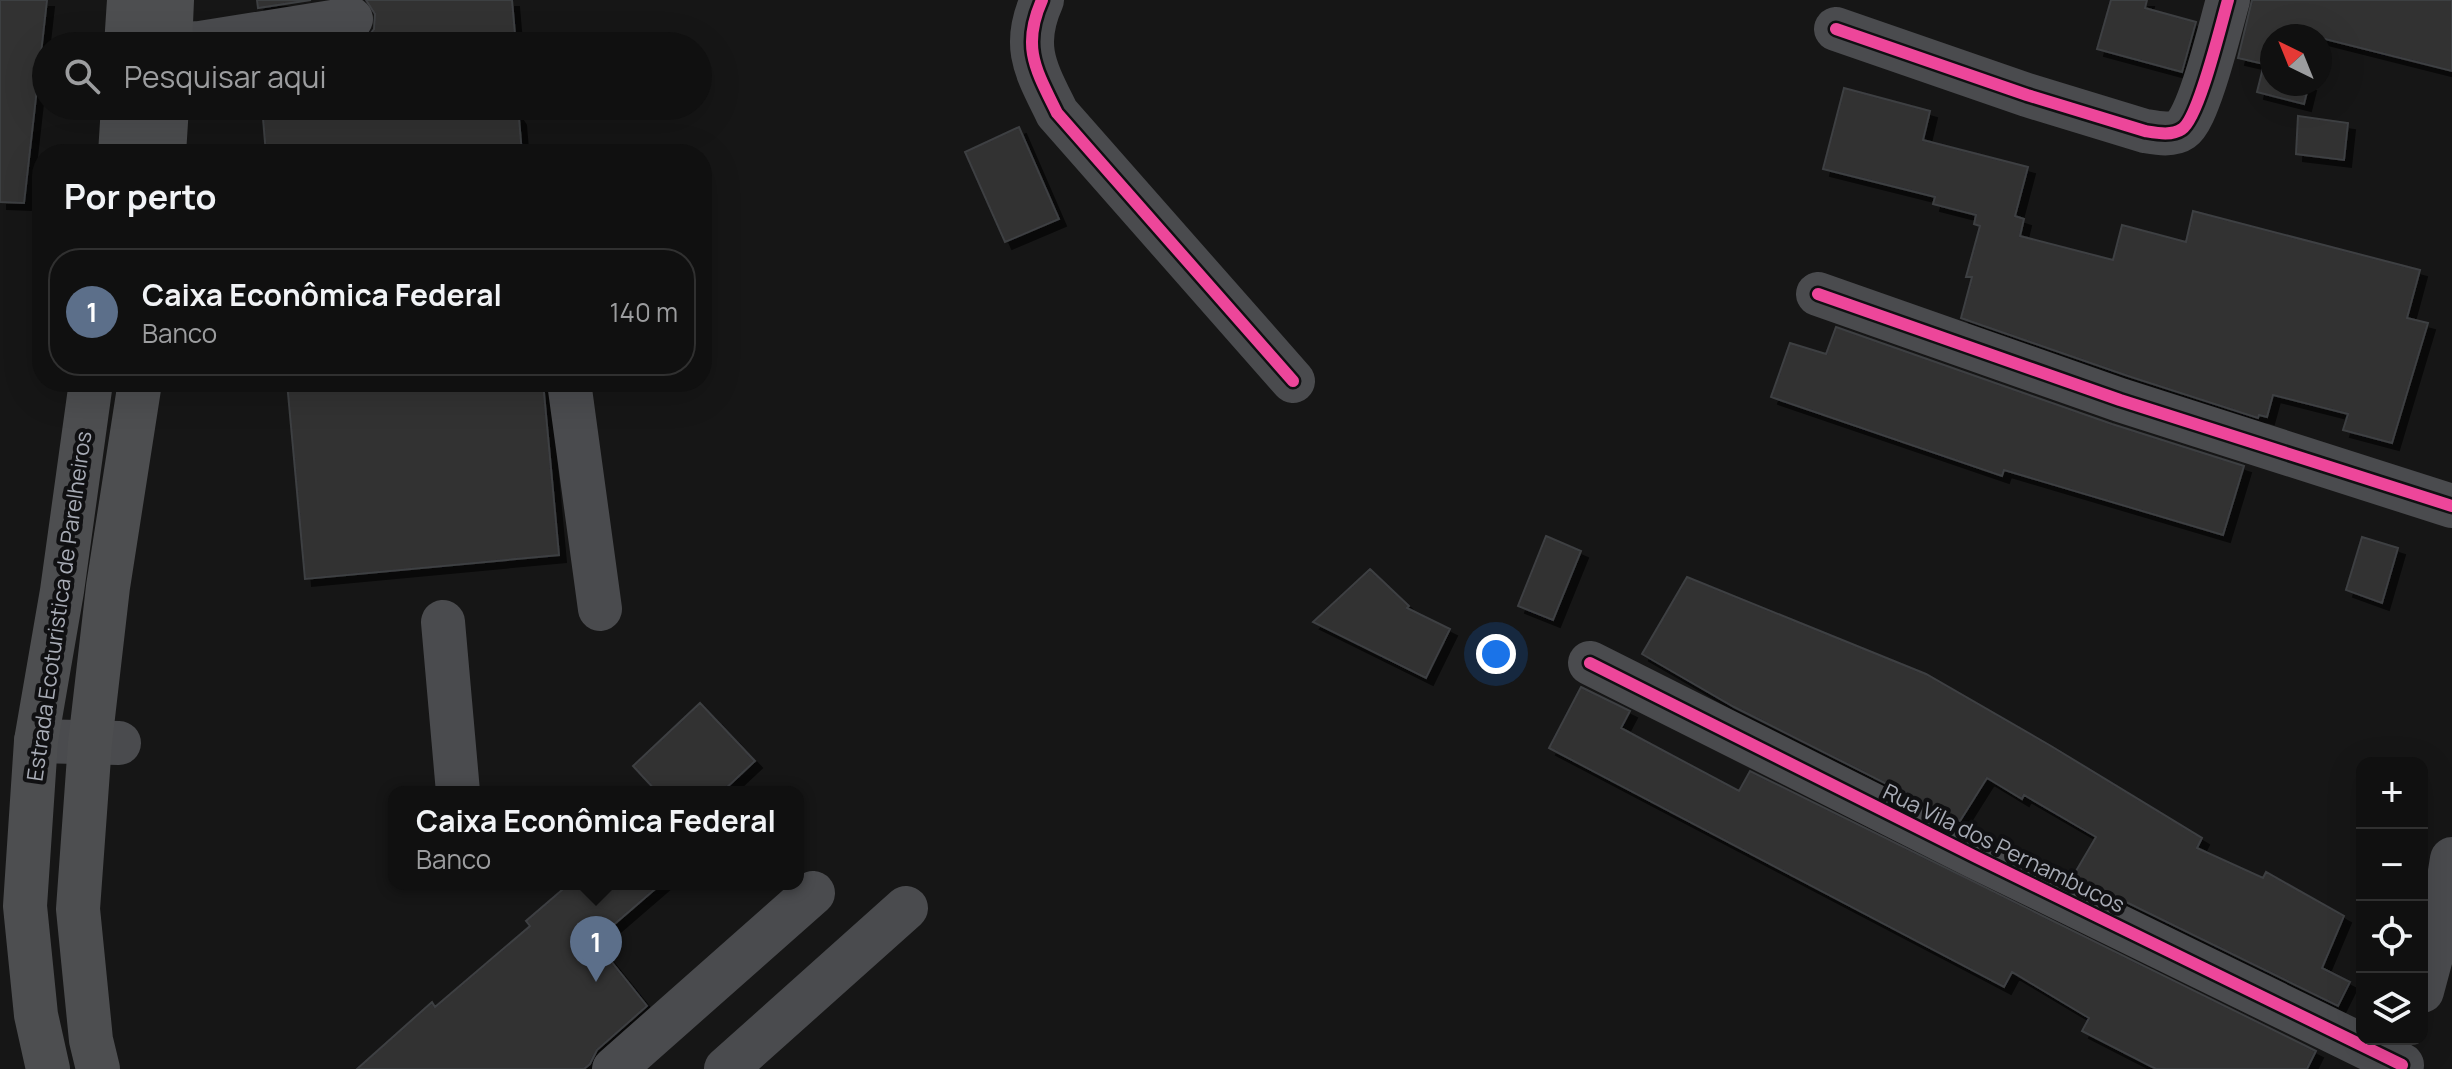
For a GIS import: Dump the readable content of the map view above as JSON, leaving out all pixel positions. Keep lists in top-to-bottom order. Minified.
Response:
{"streets":{"main road":["Estrada Ecoturistica de Parelheiros"],"street":["Rua Vila dos Pernambucos"]},"north":"top left","page":{"search":"Pesquisar aqui","heading":"Por perto","list":[{"mark":"1","name":"Caixa Econômica Federal","note":"Banco","value":"140 m"}],"map_buttons":["+","−"],"popup":["Caixa Econômica Federal","Banco"],"pins":"1"}}
